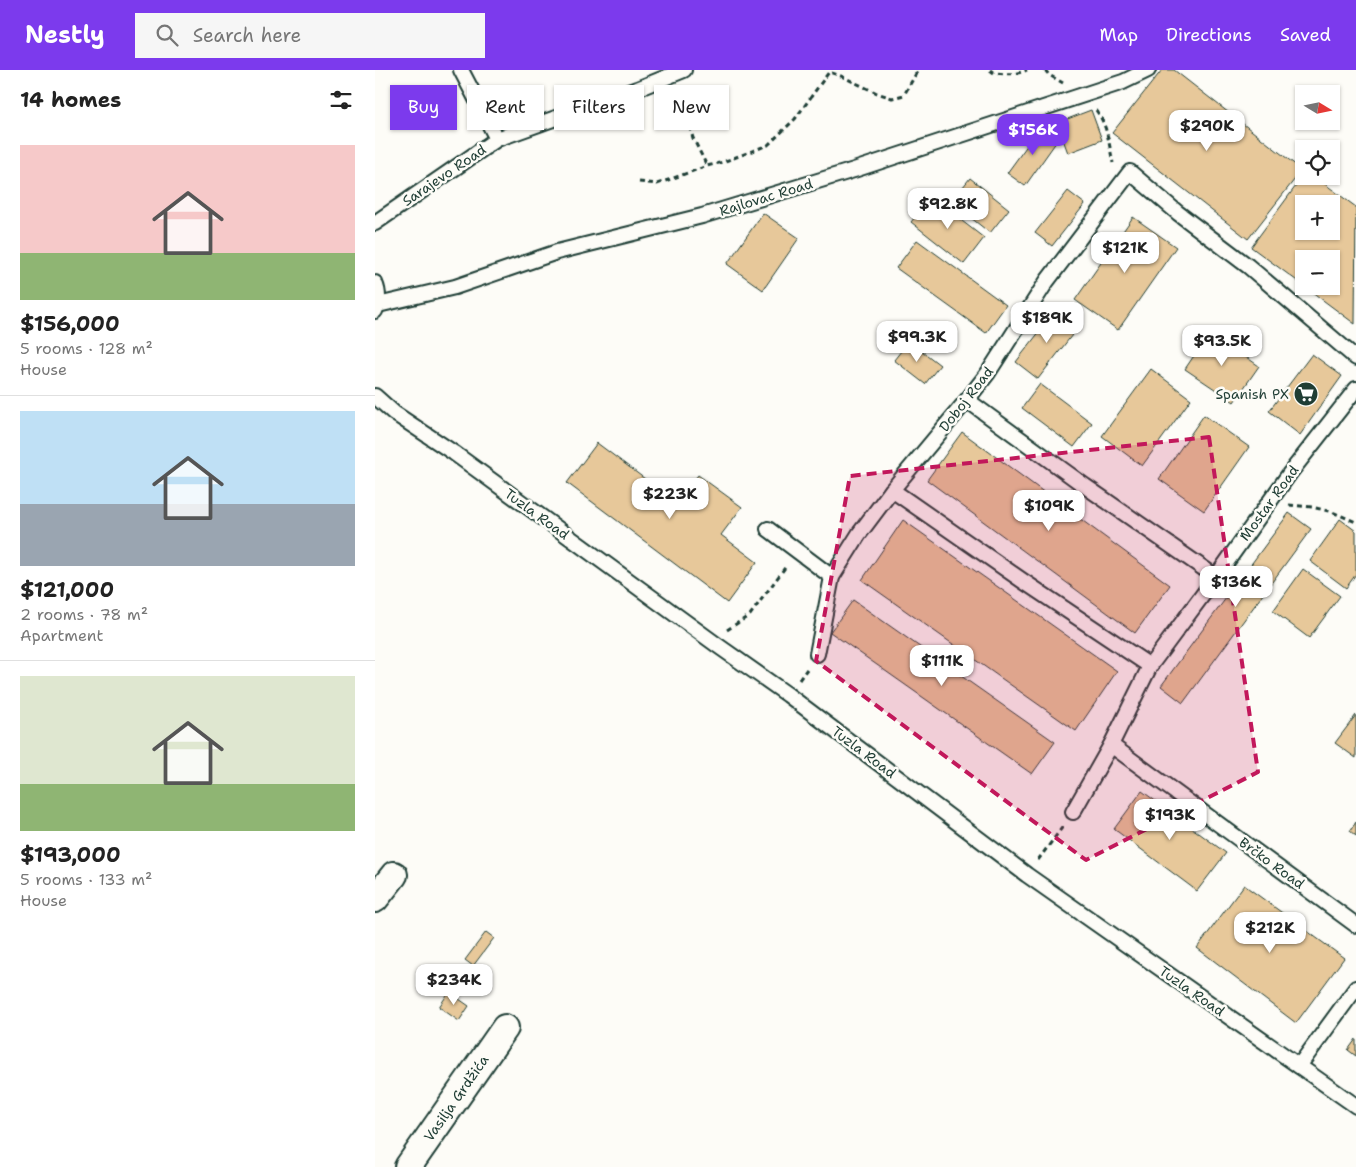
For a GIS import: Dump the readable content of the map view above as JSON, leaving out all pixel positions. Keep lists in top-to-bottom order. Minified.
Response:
{"streets":{"street":["Vasilja Grdžića"],"lane":["Sarajevo Road","Rajlovac Road","Doboj Road","Mostar Road","Tuzla Road","Brčko Road"]},"crossings":[["Mostar Road","Brčko Road"]],"places":{"supermarket":["Spanish PX"]},"north":"right","page":{"header":"Nestly","search":"Search here","nav":["Map","Directions","Saved"],"heading":"14 homes","map_buttons":["+","−"],"chip":["Buy","Rent","Filters","New"],"price":["$290K","$156K","$92.8K","$121K","$189K","$99.3K","$93.5K","$223K","$109K","$136K","$111K","$193K","$212K","$234K"],"list":[{"name":"$156,000","note":"5 rooms · 128 m² · House"},{"name":"$121,000","note":"2 rooms · 78 m² · Apartment"},{"name":"$193,000","note":"5 rooms · 133 m² · House"}]}}
